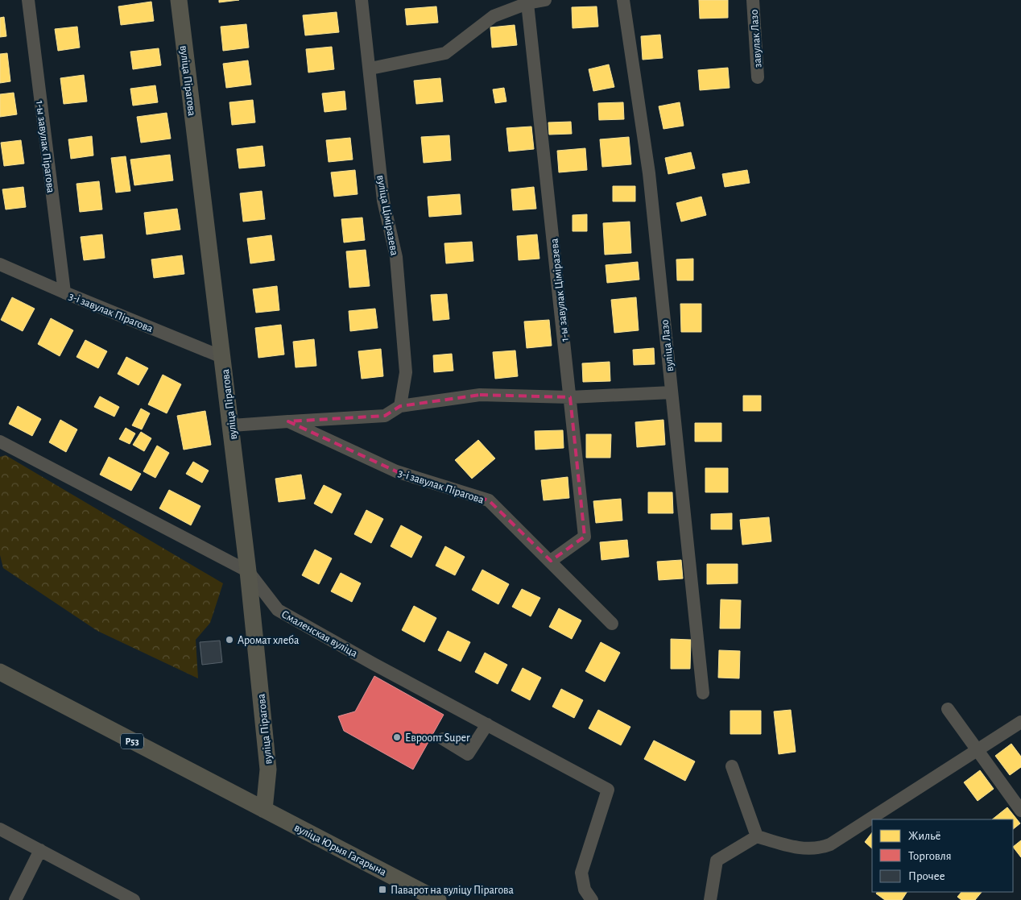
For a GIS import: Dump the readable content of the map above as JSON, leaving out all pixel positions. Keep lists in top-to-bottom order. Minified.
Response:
{"streets":{"main road":["вуліца Пірагова","Р53","вуліца Юрыя Гагарына"],"street":["завулак Лазо","1-ы завулак Пірагова","вуліца Ціміразева","1-ы завулак Ціміразева","3-і завулак Пірагова","вуліца Лазо","Смаленская вуліца"]},"crossings":[["вуліца Пірагова","3-і завулак Пірагова"],["вуліца Пірагова","Смаленская вуліца"],["вуліца Пірагова","Р53"],["вуліца Пірагова","вуліца Юрыя Гагарына"],["1-ы завулак Пірагова","3-і завулак Пірагова"],["1-ы завулак Ціміразева","3-і завулак Пірагова"],["Р53","вуліца Юрыя Гагарына"]],"places":{"other":["Аромат хлеба","Евроопт Super"],"transit":["Паварот на вуліцу Пірагова"]},"legend":["Жильё","Торговля","Прочее"]}
